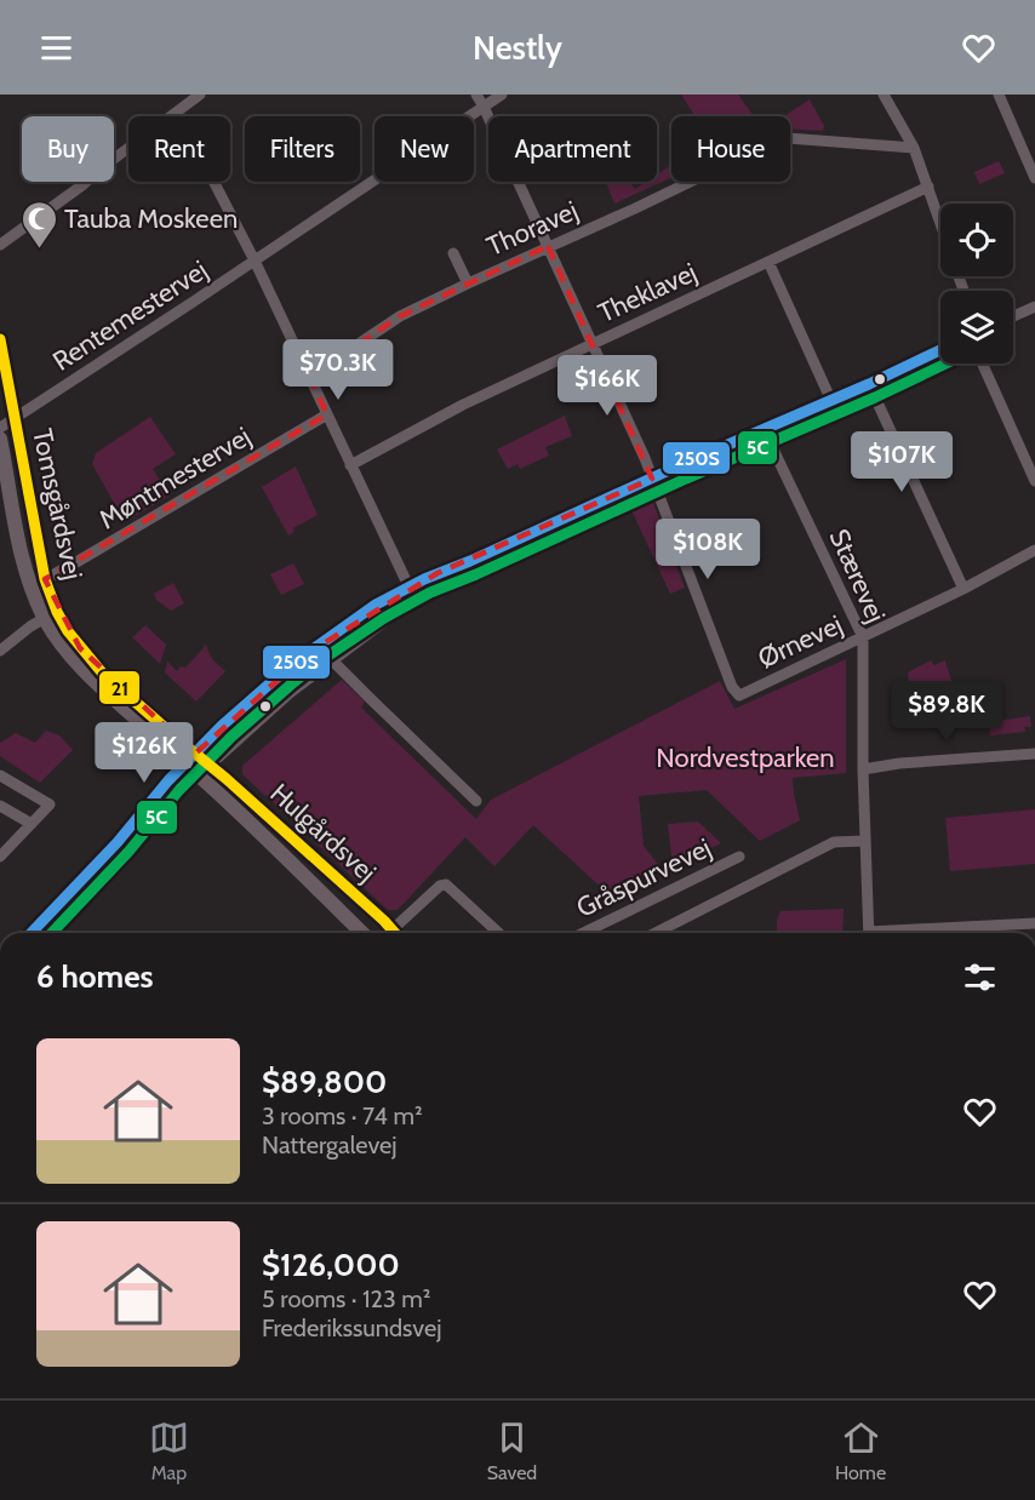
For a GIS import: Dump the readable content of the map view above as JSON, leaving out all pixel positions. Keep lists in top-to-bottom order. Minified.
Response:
{"streets":{"main road":["Tomsgårdsvej","Hulgårdsvej"],"street":["Thoravej","Theklavej","Rentemestervej","Møntmestervej","Stærevej","Ørnevej","Gråspurvevej"]},"crossings":[["Rentemestervej","Tomsgårdsvej"],["Møntmestervej","Tomsgårdsvej"],["Tomsgårdsvej","Hulgårdsvej"],["Stærevej","Ørnevej"]],"parks":["Nordvestparken"],"places":{"mosque":["Tauba Moskeen"]},"lines":["transit line 21","transit line 250S","transit line 5C"],"page":{"header":"Nestly","chip":["Buy","Rent","Filters","New","Apartment","House"],"price":["$70.3K","$166K","$107K","$108K","$89.8K","$126K"],"heading":"6 homes","list":[{"name":"$89,800","note":"3 rooms · 74 m² · Nattergalevej"},{"name":"$126,000","note":"5 rooms · 123 m² · Frederikssundsvej"}],"tabs":["Map","Saved","Home"]}}
